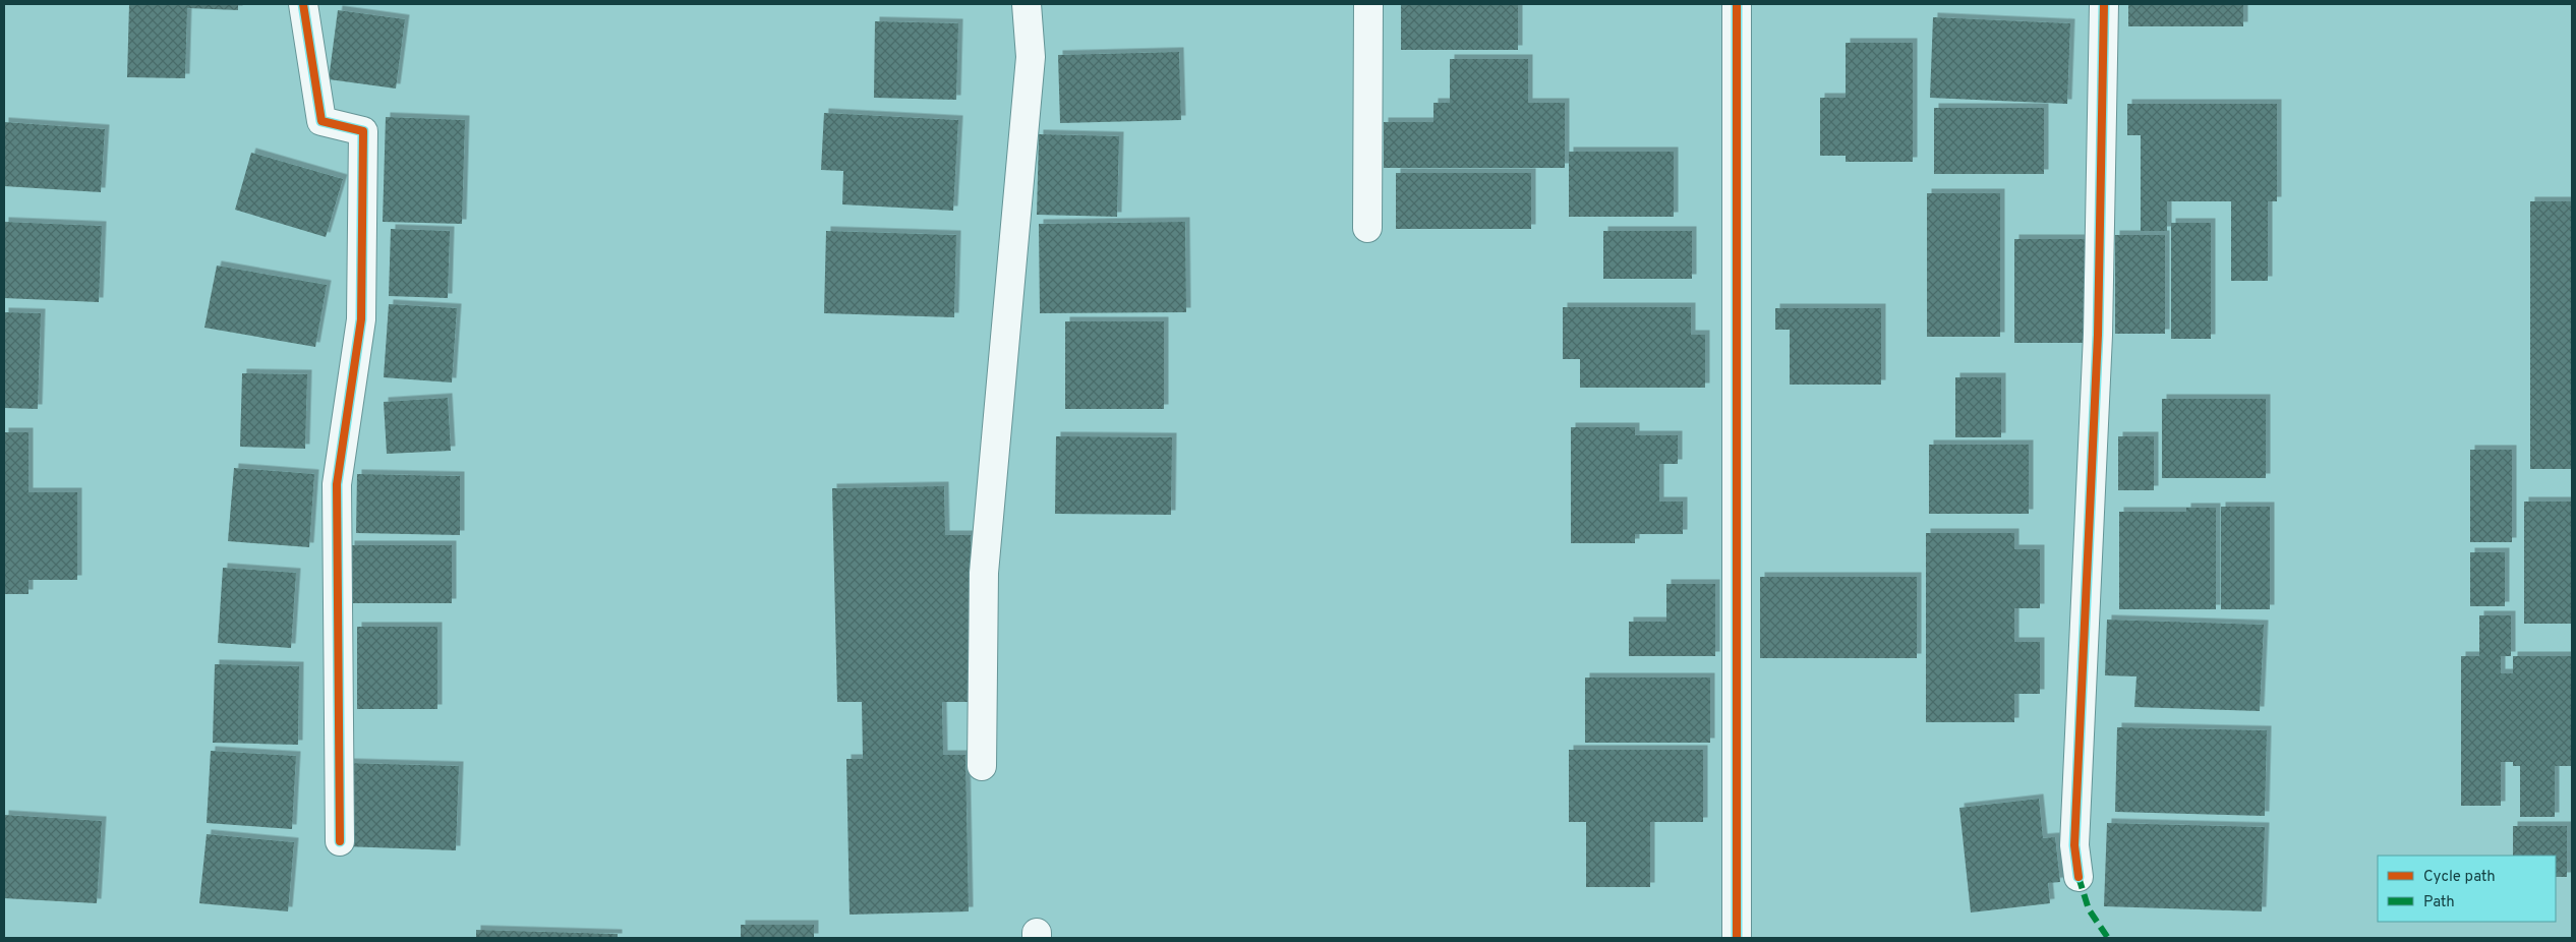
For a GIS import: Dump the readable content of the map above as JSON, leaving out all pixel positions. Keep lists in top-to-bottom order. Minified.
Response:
{"legend":["Cycle path","Path"]}
